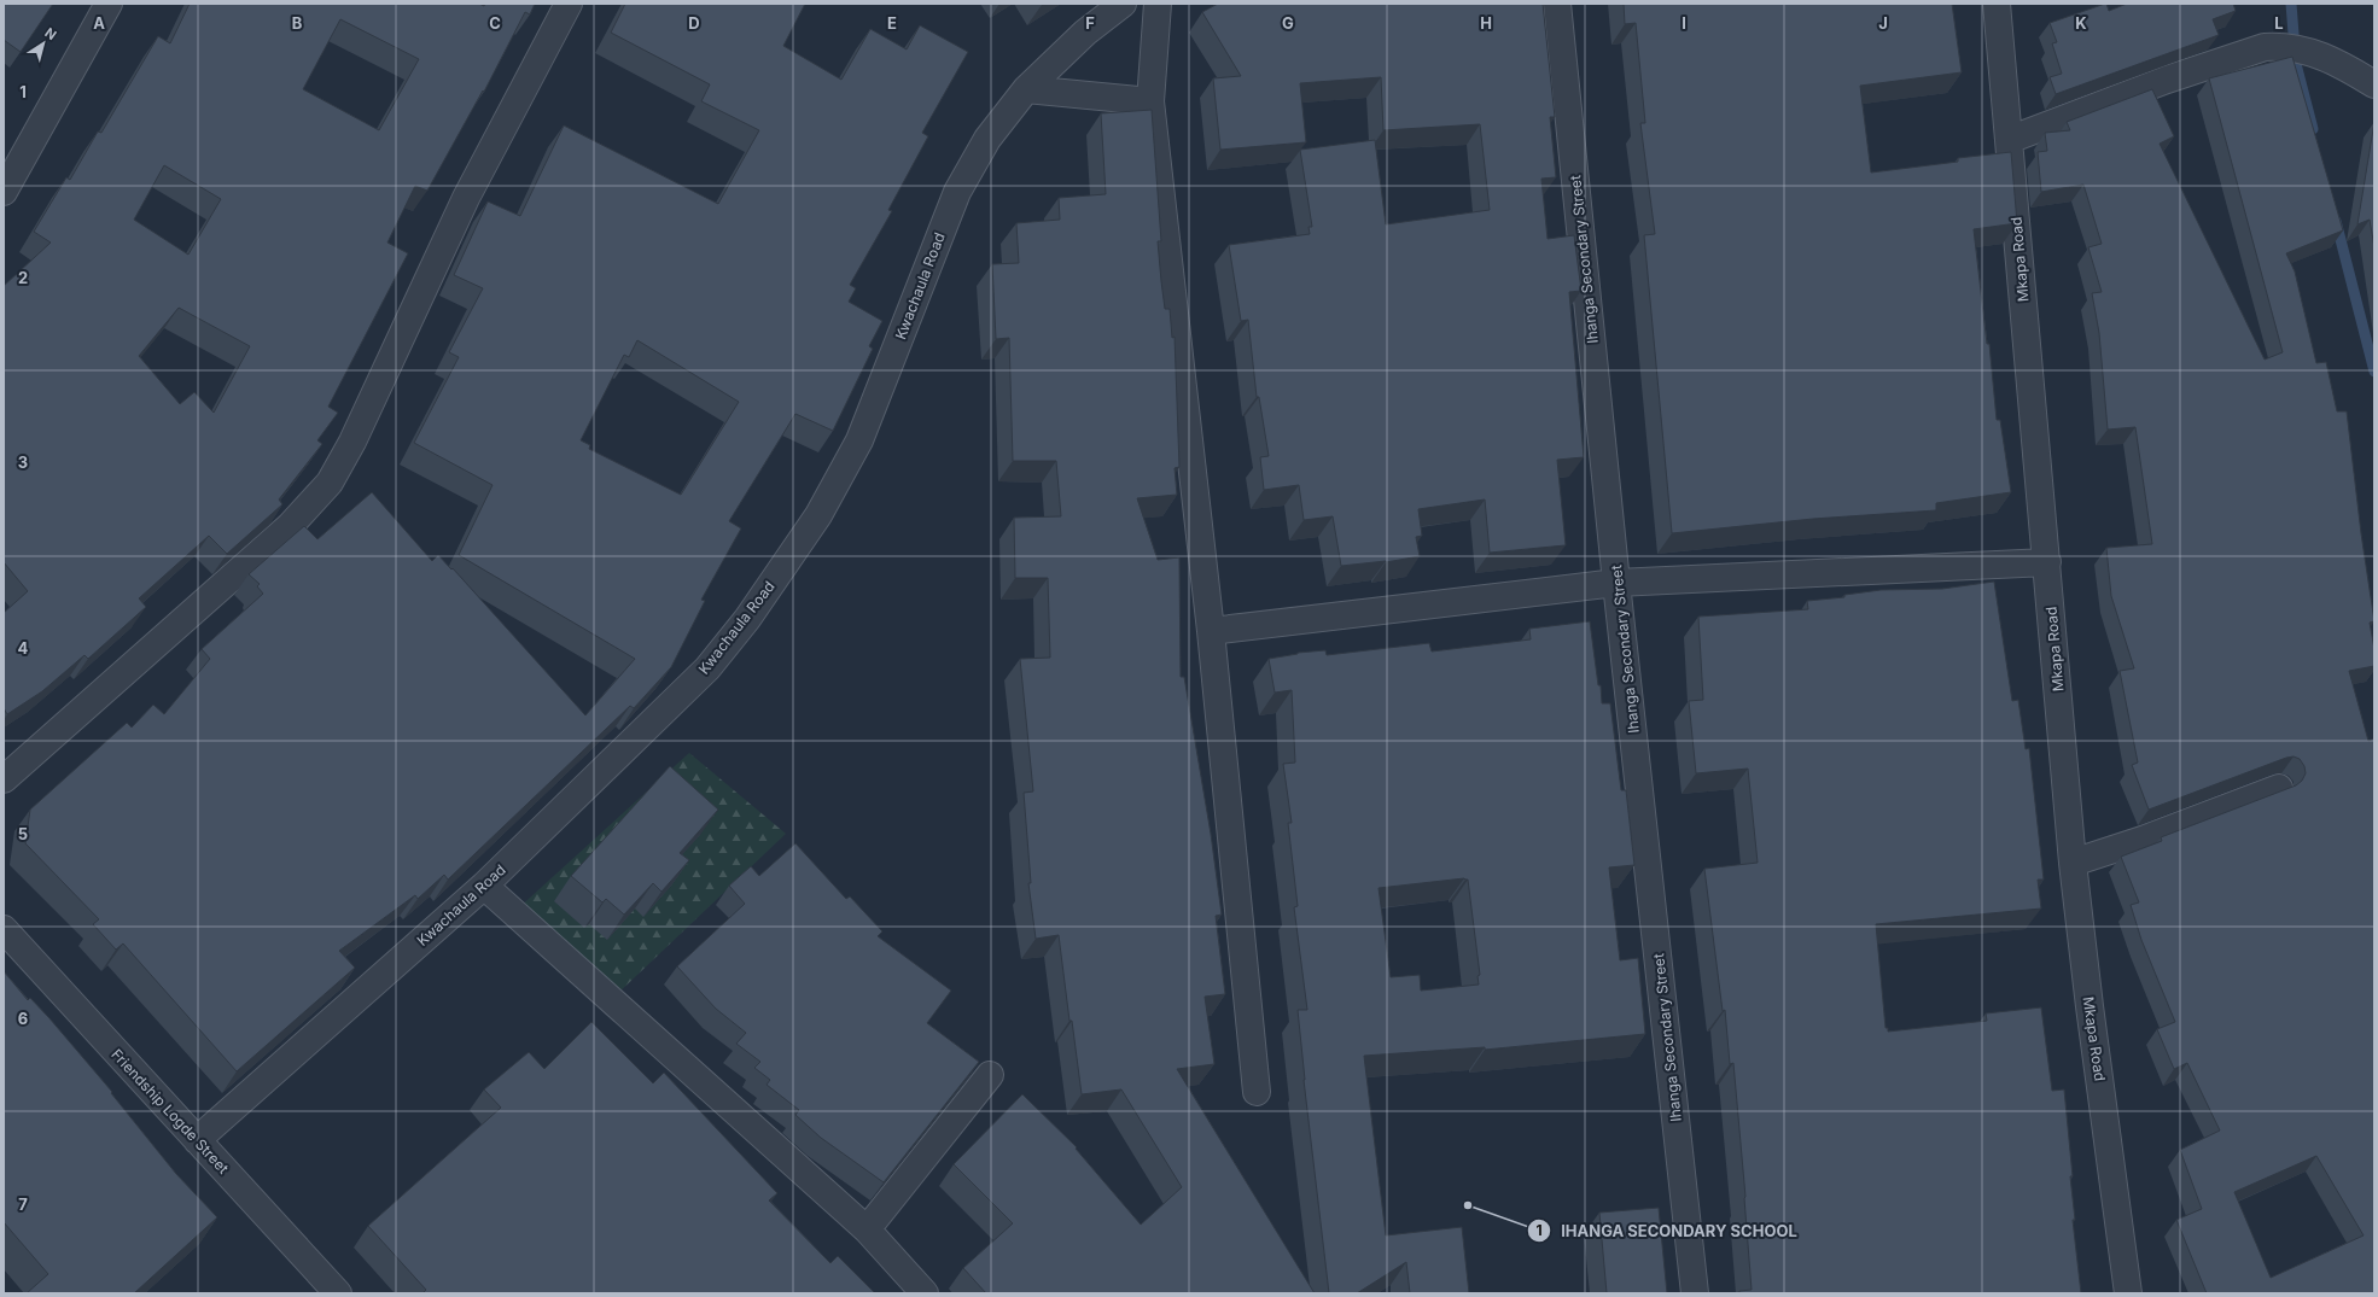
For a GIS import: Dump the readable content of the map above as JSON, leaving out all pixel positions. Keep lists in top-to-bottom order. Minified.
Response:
{"streets":{"street":["Ihanga Secondary Street","Mkapa Road","Kwachaula Road","Friendship Logde Street"]},"crossings":[["Kwachaula Road","Friendship Logde Street"]],"places":["IHANGA SECONDARY SCHOOL"],"north":"top right","grid":{"columns":["A","B","C","D","E","F","G","H","I","J","K","L"],"rows":["1","2","3","4","5","6","7"]}}
